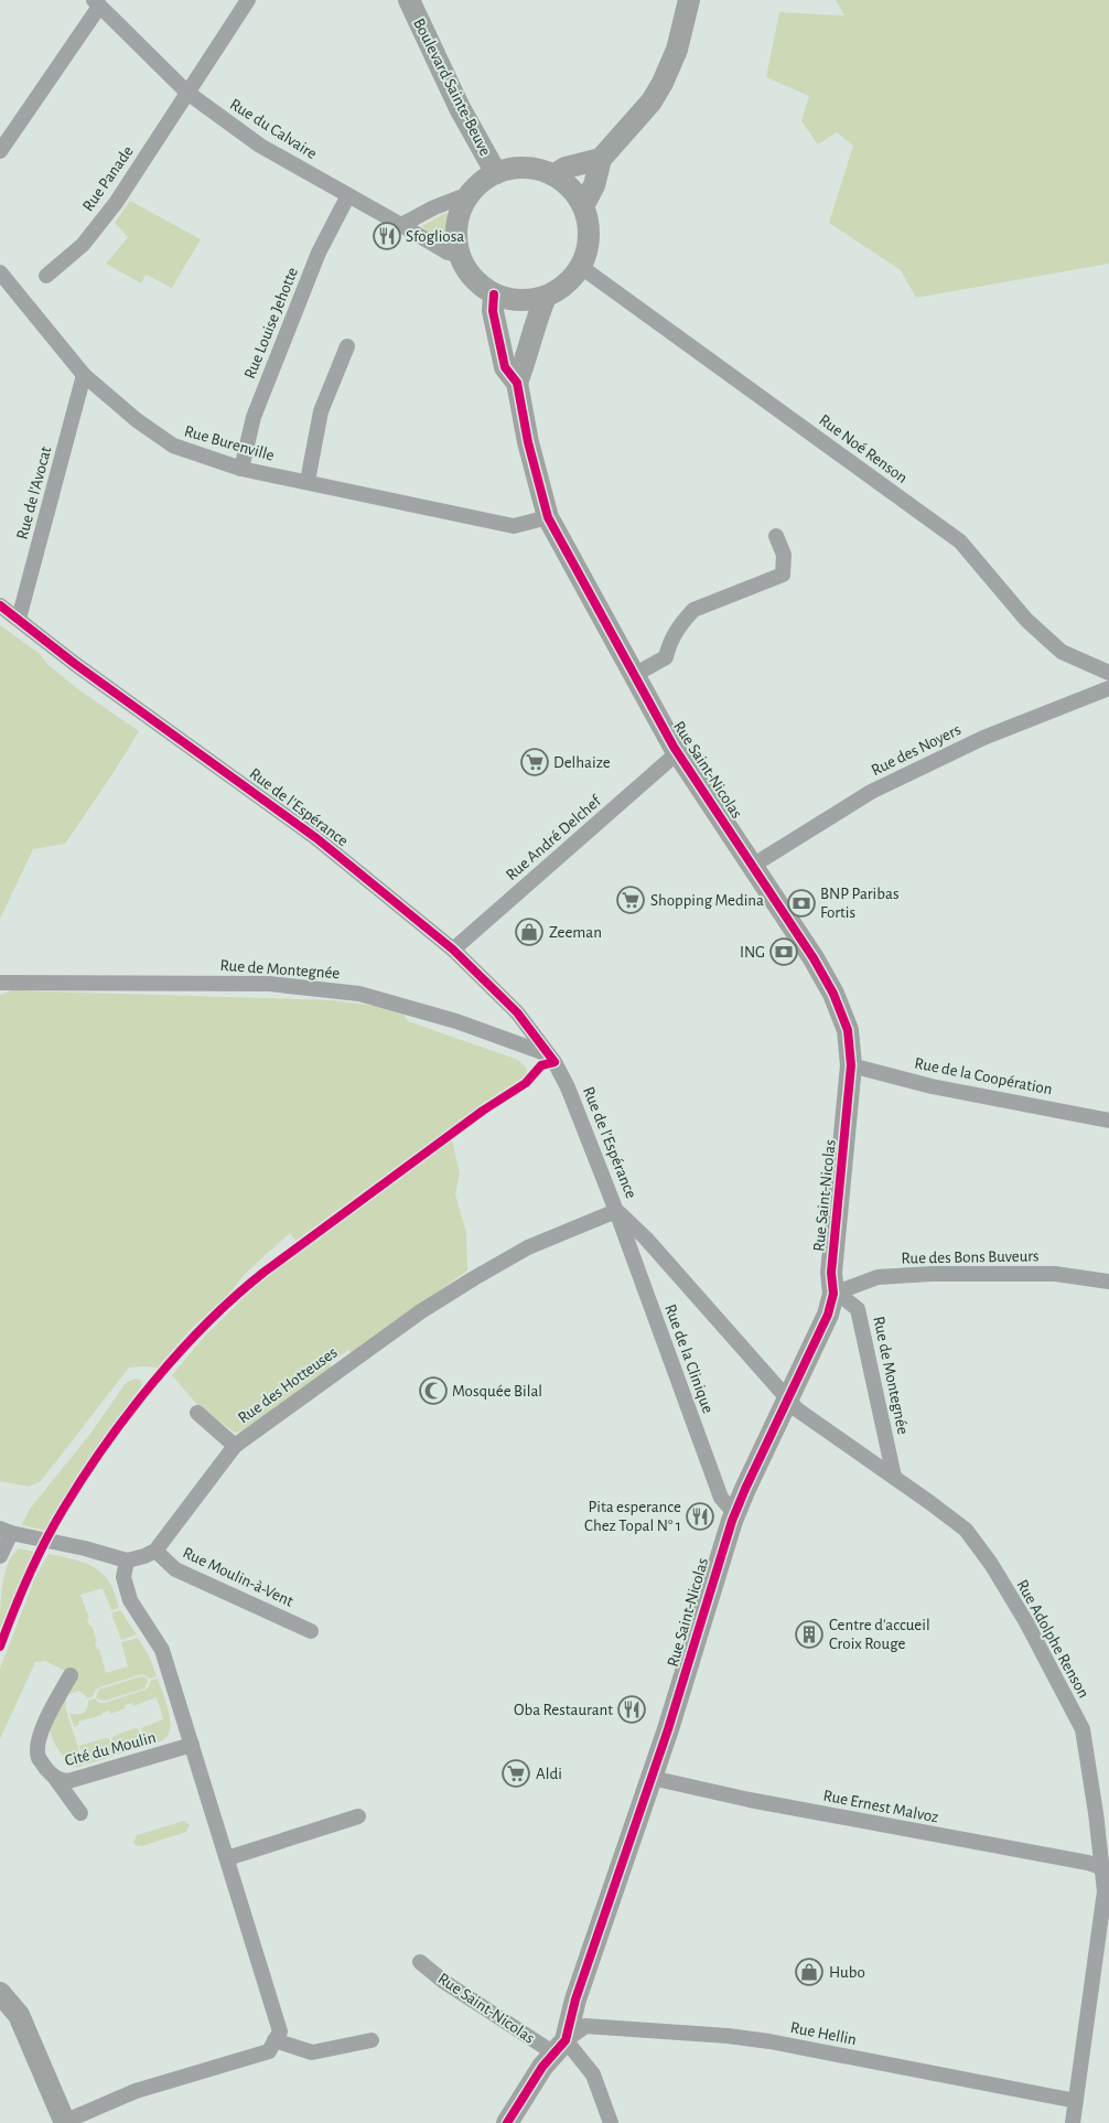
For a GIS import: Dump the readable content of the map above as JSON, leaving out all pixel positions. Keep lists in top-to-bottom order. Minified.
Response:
{"streets":{"street":["Boulevard Sainte-Beuve","Rue du Calvaire","Rue Panade","Rue Louise Jehotte","Rue Burenville","Rue Noé Renson","Rue de l'Avocat","Rue des Noyers","Rue Saint-Nicolas","Rue de l'Espérance","Rue André Delchef","Rue de Montegnée","Rue de la Coopération","Rue des Bons Buveurs","Rue de la Clinique","Rue des Hotteuses","Rue Moulin-à-Vent","Rue Adolphe Renson","Cité du Moulin","Rue Ernest Malvoz","Rue Hellin"]},"crossings":[["Boulevard Sainte-Beuve","Rue du Calvaire"],["Boulevard Sainte-Beuve","Rue Noé Renson"],["Boulevard Sainte-Beuve","Rue Saint-Nicolas"],["Rue du Calvaire","Rue Panade"],["Rue du Calvaire","Rue Louise Jehotte"],["Rue du Calvaire","Rue Noé Renson"],["Rue du Calvaire","Rue Saint-Nicolas"],["Rue Louise Jehotte","Rue Burenville"],["Rue Burenville","Rue de l'Avocat"],["Rue Burenville","Rue Saint-Nicolas"],["Rue Noé Renson","Rue Saint-Nicolas"],["Rue de l'Avocat","Rue de l'Espérance"],["Rue des Noyers","Rue Saint-Nicolas"],["Rue Saint-Nicolas","Rue de l'Espérance"],["Rue Saint-Nicolas","Rue André Delchef"],["Rue Saint-Nicolas","Rue de Montegnée"],["Rue Saint-Nicolas","Rue de la Coopération"],["Rue Saint-Nicolas","Rue des Bons Buveurs"],["Rue Saint-Nicolas","Rue de la Clinique"],["Rue Saint-Nicolas","Rue Adolphe Renson"],["Rue Saint-Nicolas","Rue Ernest Malvoz"],["Rue Saint-Nicolas","Rue Hellin"],["Rue de l'Espérance","Rue André Delchef"],["Rue de l'Espérance","Rue de Montegnée"],["Rue de l'Espérance","Rue de la Clinique"],["Rue de l'Espérance","Rue des Hotteuses"],["Rue de l'Espérance","Rue Adolphe Renson"],["Rue de Montegnée","Rue des Bons Buveurs"],["Rue de Montegnée","Rue Adolphe Renson"],["Rue de la Clinique","Rue des Hotteuses"],["Rue des Hotteuses","Rue Moulin-à-Vent"],["Rue Adolphe Renson","Rue Ernest Malvoz"],["Rue Adolphe Renson","Rue Hellin"]],"places":{"restaurant":["Sfogliosa","Pita esperance Chez Topal N° 1","Oba Restaurant"],"supermarket":["Delhaize","Shopping Medina","Aldi"],"bank":["BNP Paribas Fortis","ING"],"shop":["Zeeman","Hubo"],"mosque":["Mosquée Bilal"],"building":["Centre d'accueil Croix Rouge"]}}
